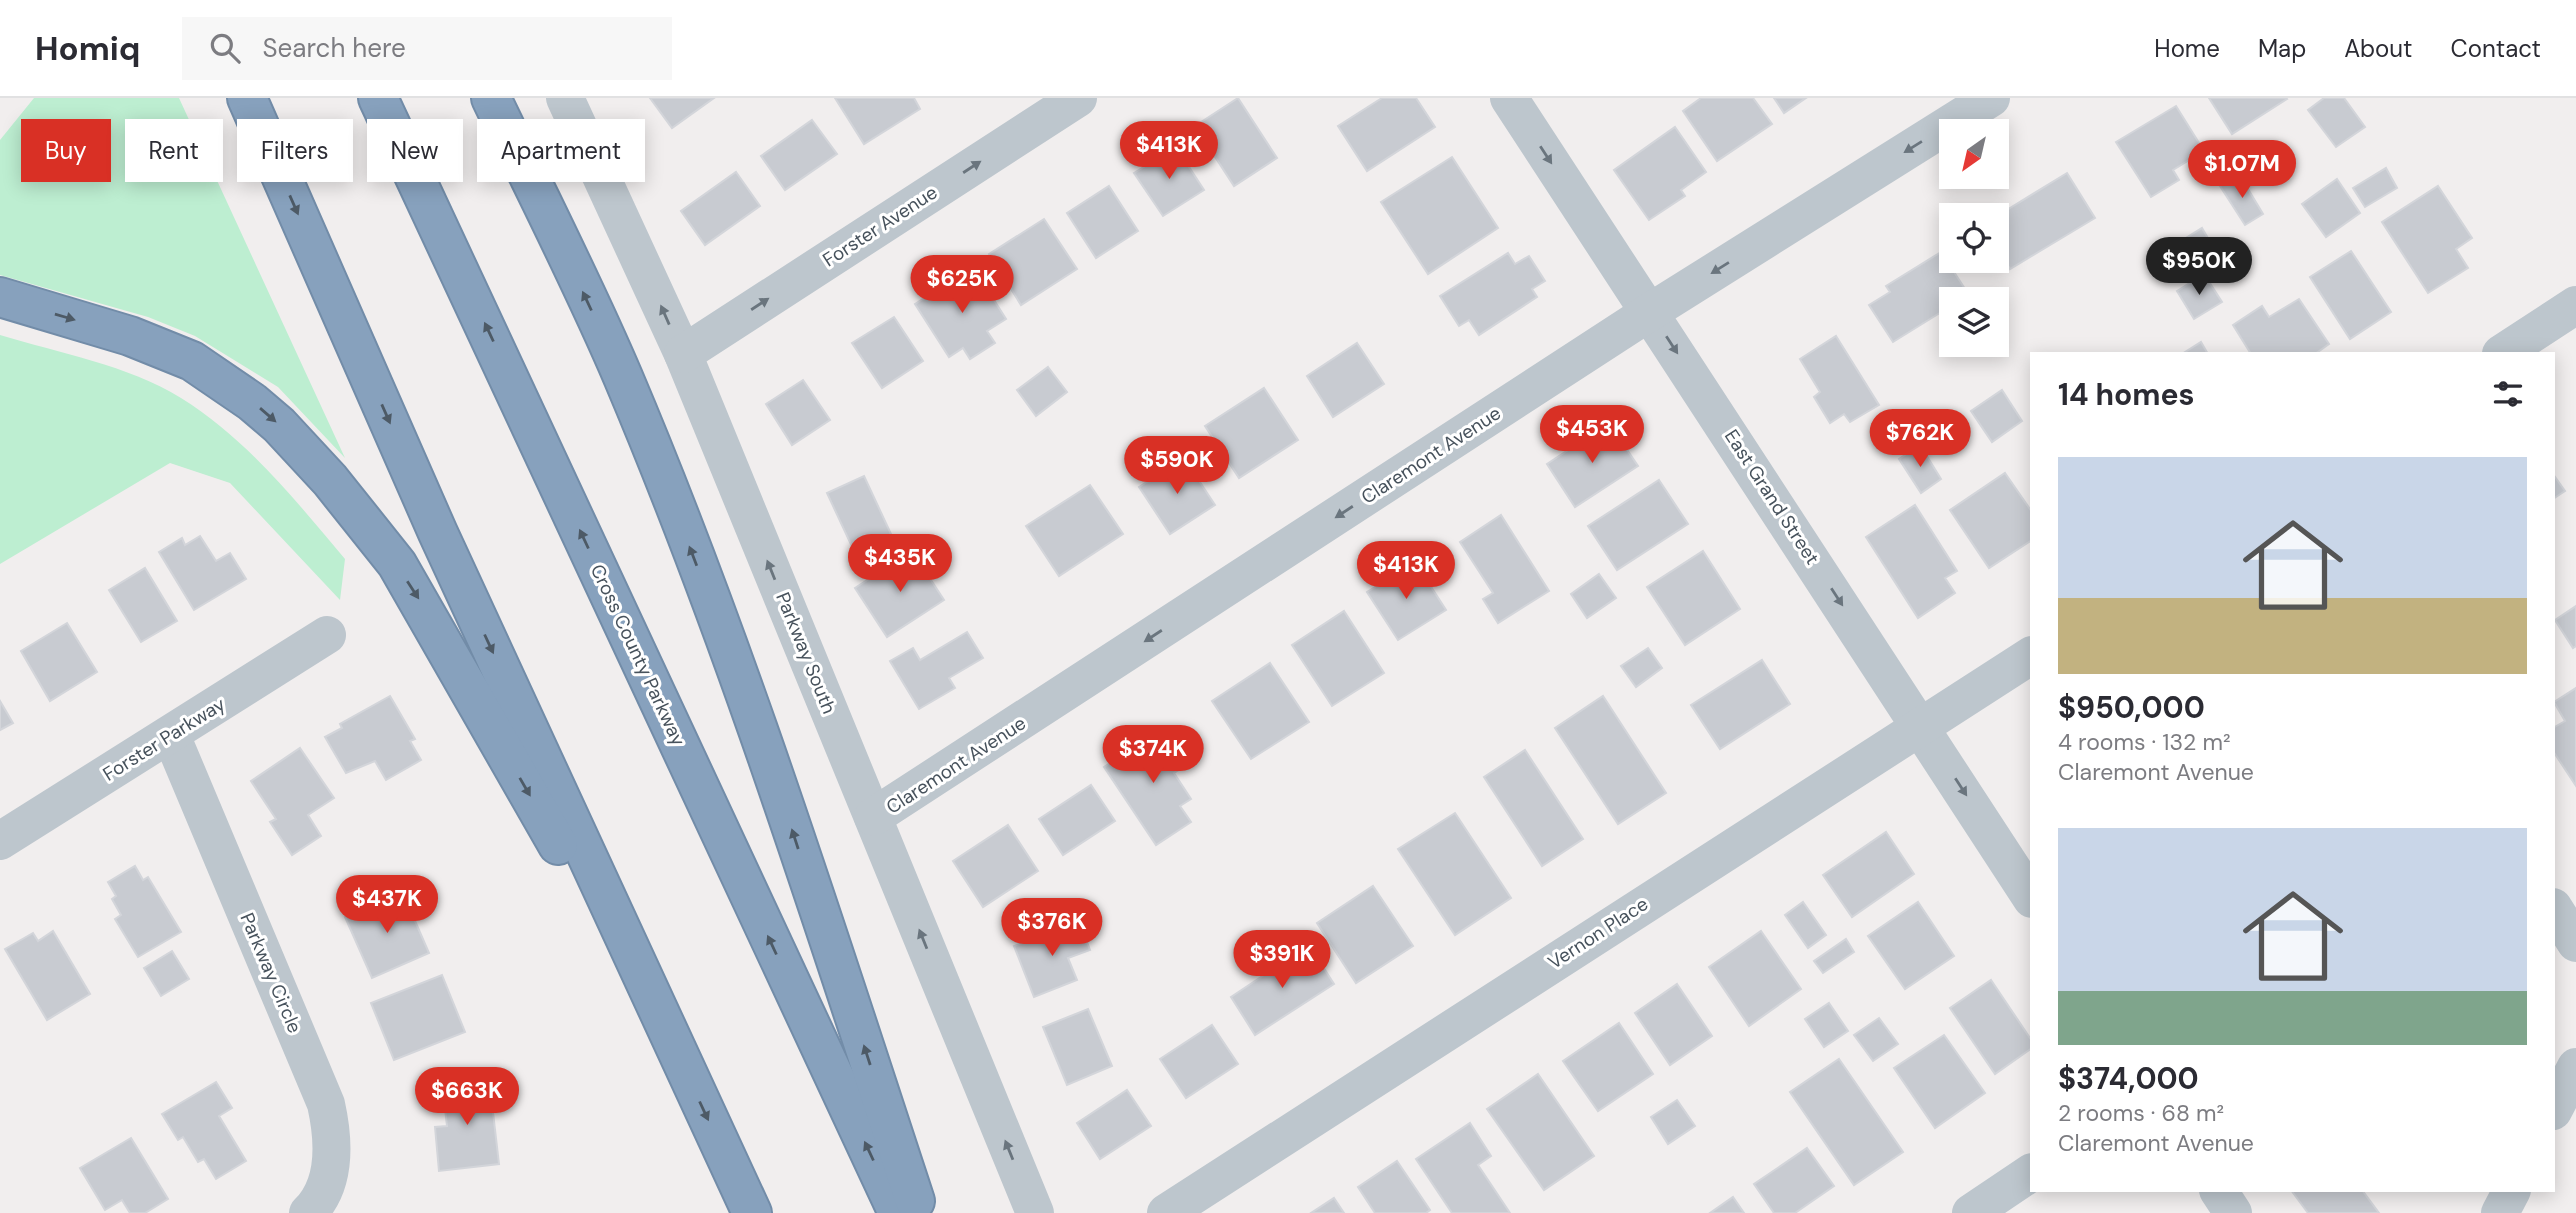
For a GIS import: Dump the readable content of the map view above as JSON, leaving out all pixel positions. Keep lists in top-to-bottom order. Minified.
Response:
{"streets":{"highway":["Cross County Parkway"],"street":["Forster Avenue","Claremont Avenue","East Grand Street","Parkway South","Forster Parkway","Vernon Place","Parkway Circle"]},"crossings":[["Forster Avenue","Parkway South"],["Claremont Avenue","East Grand Street"],["Claremont Avenue","Parkway South"],["East Grand Street","Vernon Place"],["Forster Parkway","Parkway Circle"]],"one_way":["Forster Avenue","Claremont Avenue","East Grand Street","Parkway South"],"north":"bottom left","page":{"header":"Homiq","search":"Search here","nav":["Home","Map","About","Contact"],"chip":["Buy","Rent","Filters","New","Apartment"],"price":["$413K","$1.07M","$950K","$625K","$453K","$762K","$590K","$435K","$413K","$374K","$437K","$376K","$391K","$663K"],"heading":"14 homes","list":[{"name":"$950,000","note":"4 rooms · 132 m² · Claremont Avenue"},{"name":"$374,000","note":"2 rooms · 68 m² · Claremont Avenue"}]}}
